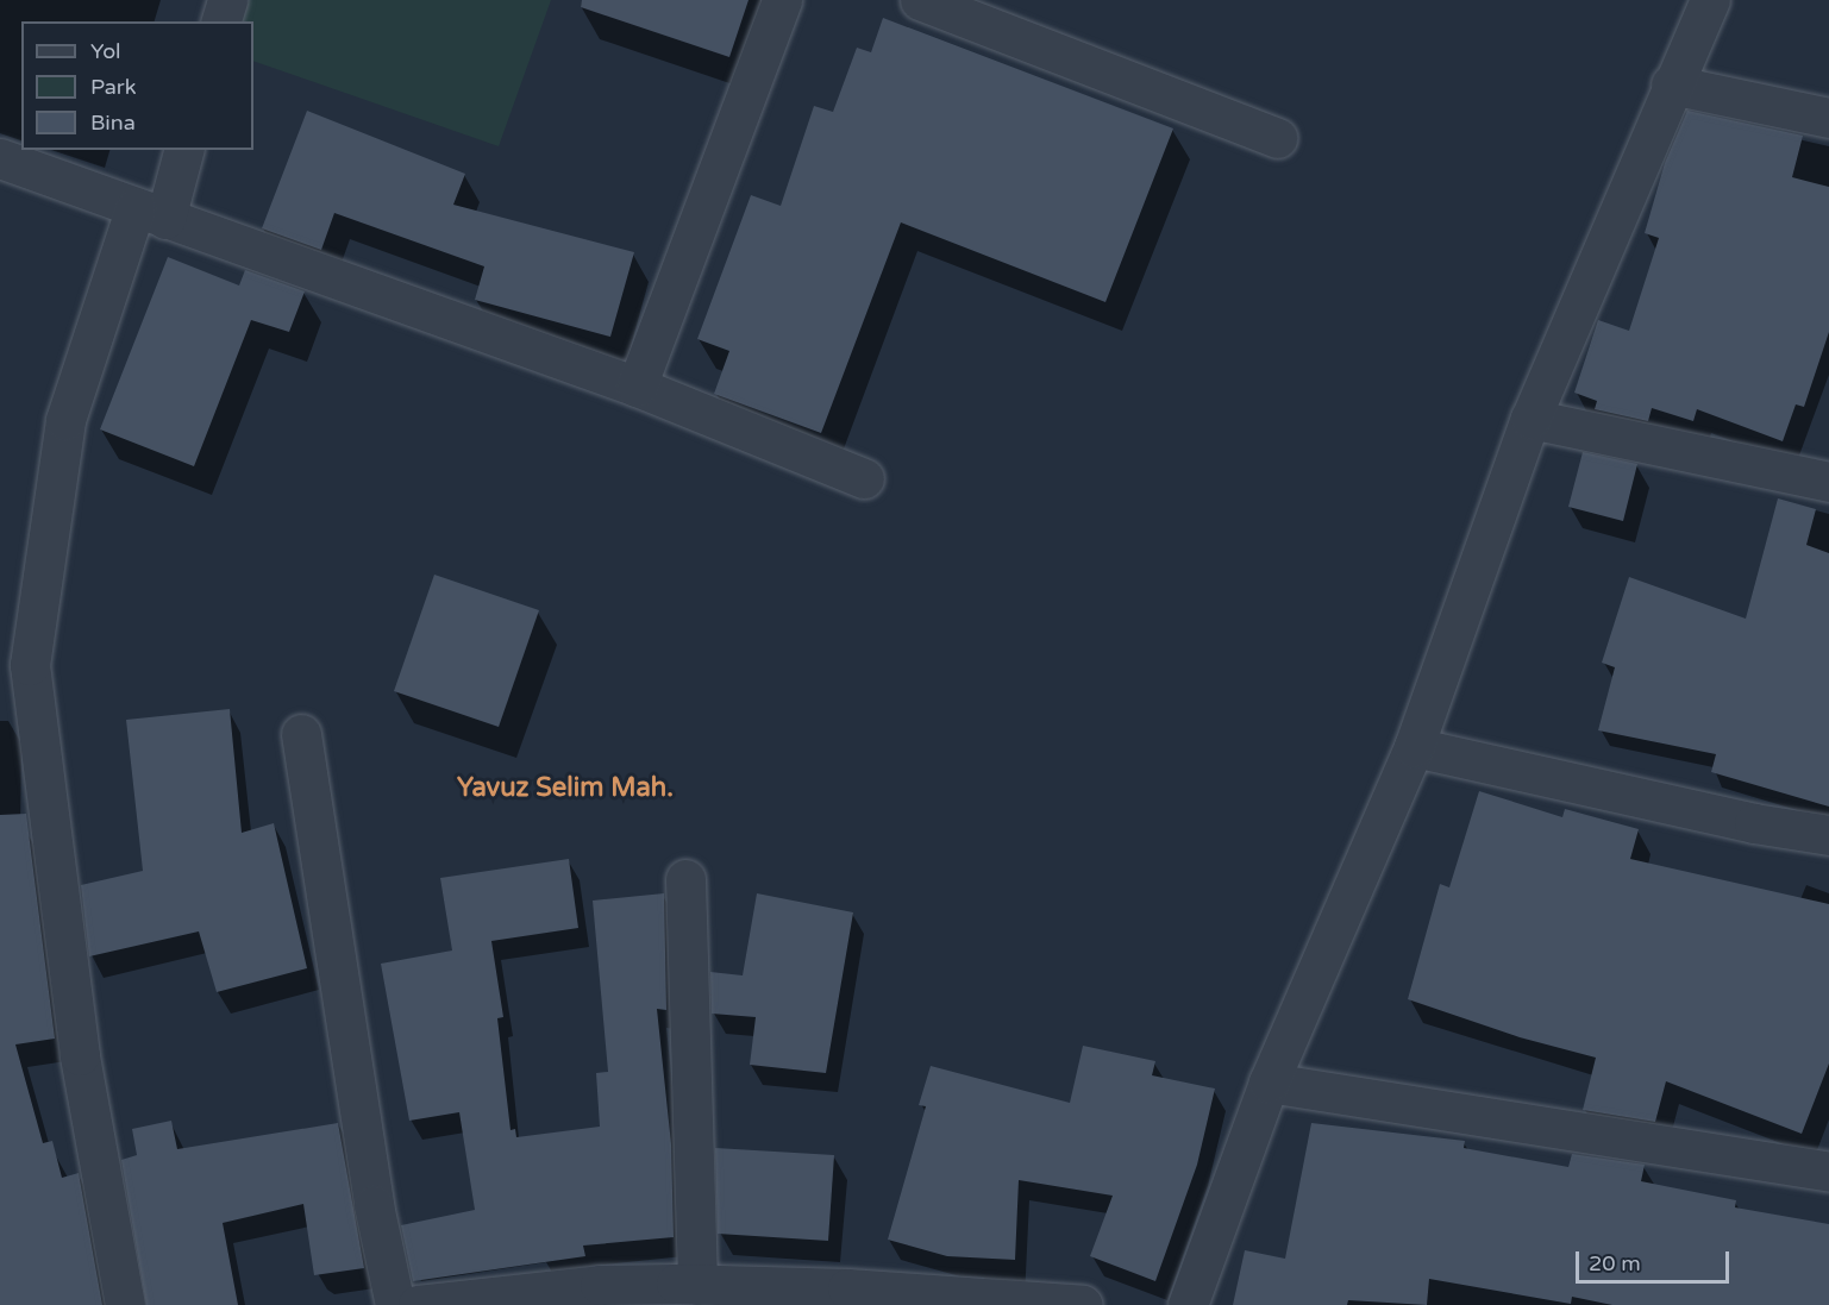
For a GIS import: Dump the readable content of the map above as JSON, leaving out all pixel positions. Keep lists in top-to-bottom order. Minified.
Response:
{"districts":["Yavuz Selim Mah."],"legend":["Yol","Park","Bina"],"scale_bar":"20 m"}
